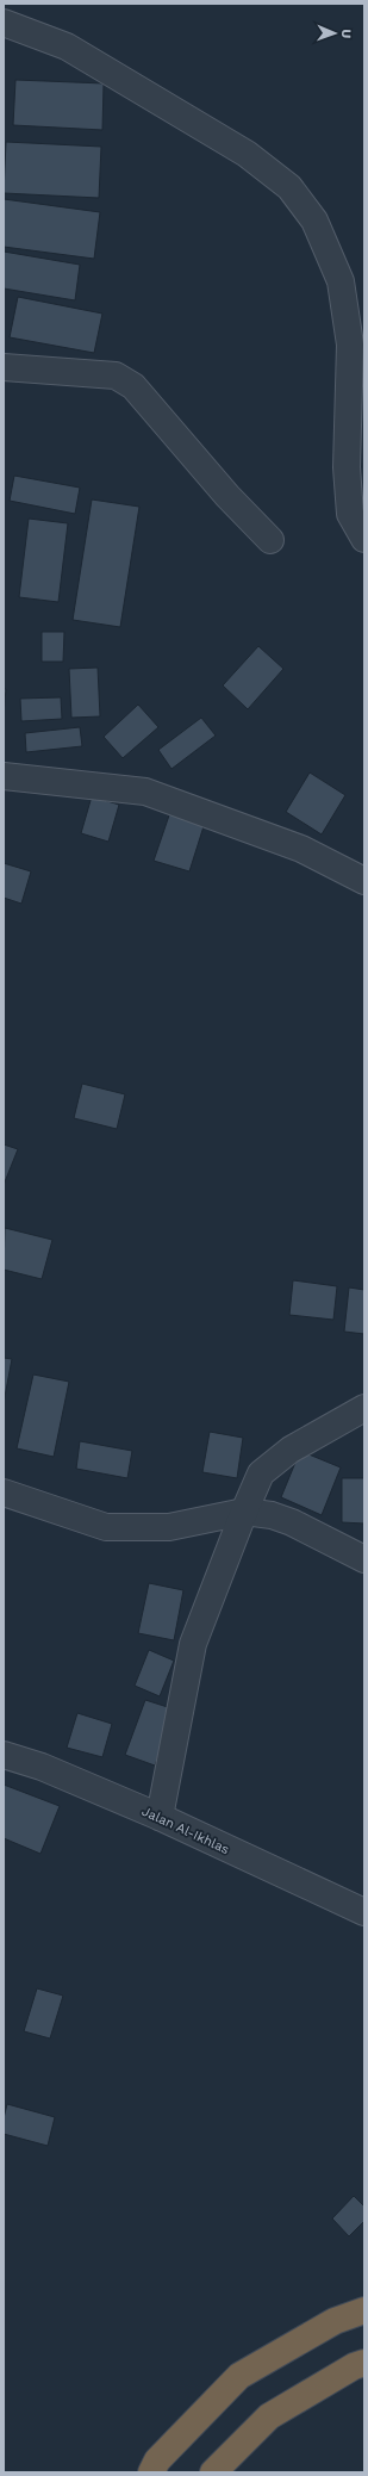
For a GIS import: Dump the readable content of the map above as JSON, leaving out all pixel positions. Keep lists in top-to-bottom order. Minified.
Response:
{"streets":{"street":["Jalan Al-Ikhlas"]},"north":"right"}
